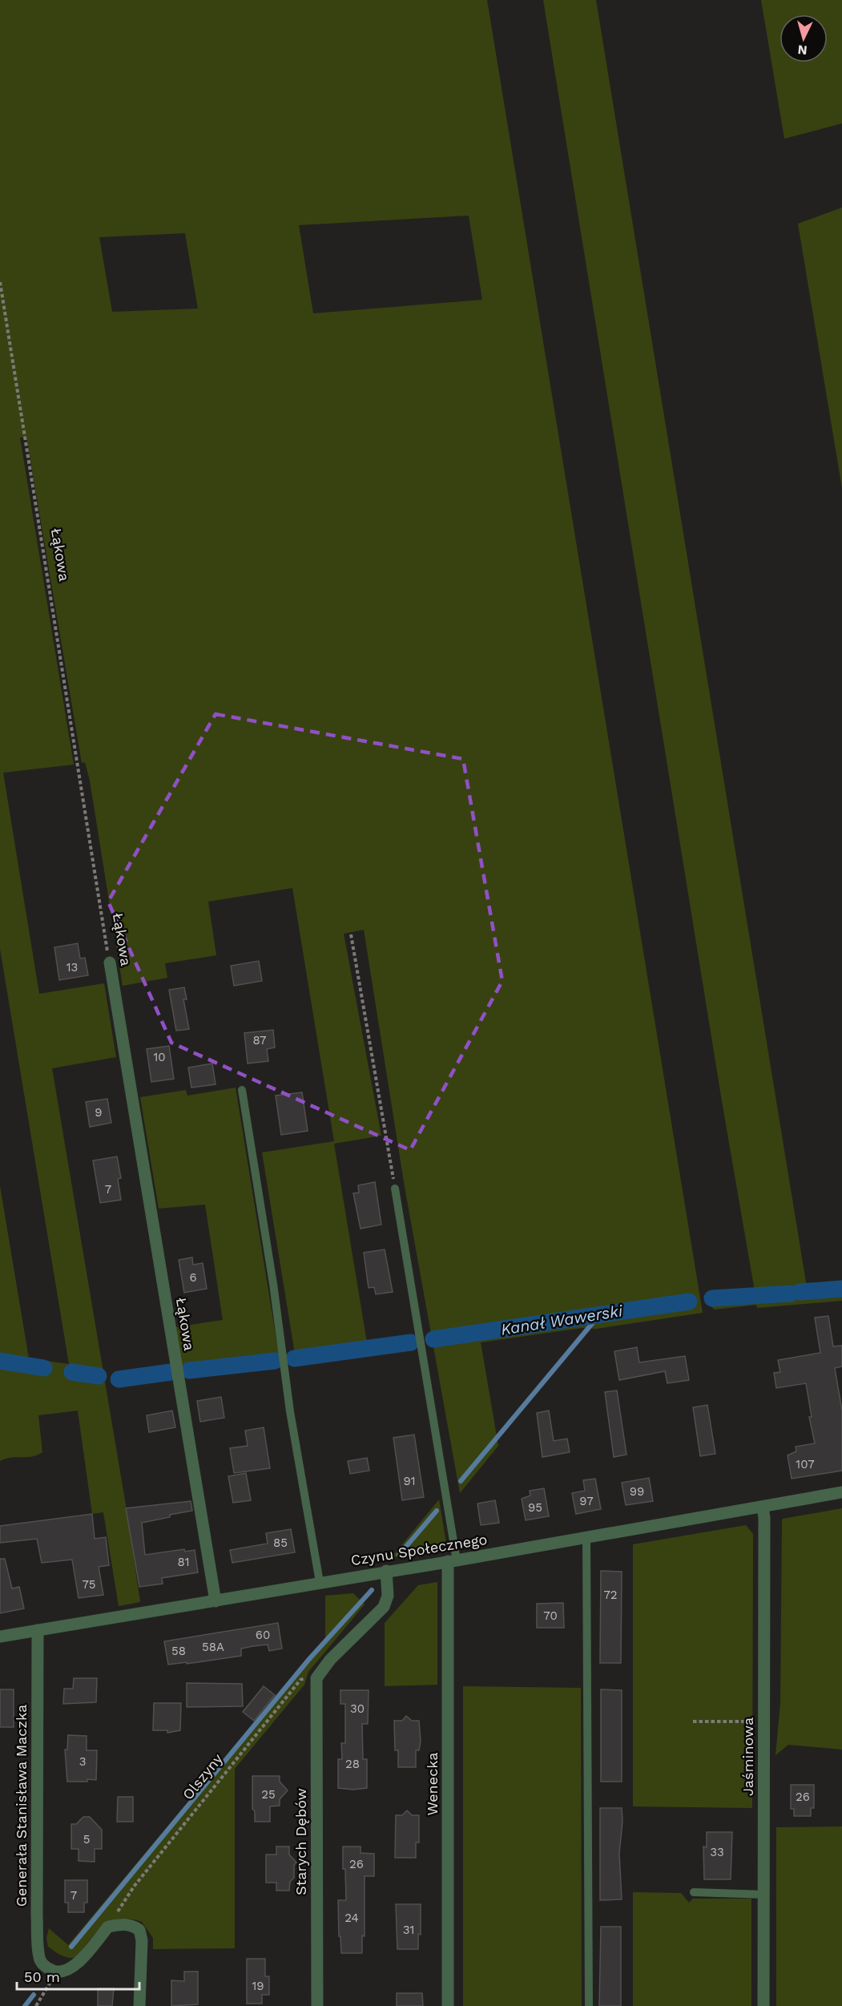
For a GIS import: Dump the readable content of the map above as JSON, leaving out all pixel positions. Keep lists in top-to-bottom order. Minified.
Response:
{"streets":{"street":["Łąkowa","Czynu Społecznego","Jaśminowa","Wenecka","Generała Stanisława Maczka","Starych Dębów"],"path":["Olszyny"]},"crossings":[["Łąkowa","Czynu Społecznego"],["Czynu Społecznego","Jaśminowa"],["Czynu Społecznego","Wenecka"],["Czynu Społecznego","Generała Stanisława Maczka"],["Olszyny","Starych Dębów"]],"water":["Kanał Wawerski"],"house_numbers":["13","87","10","9","7","6","107","91","99","97","95","85","81","75","72","70","60","58A","58","30","3","28","25","26","5","33","26","7","24","31","19"],"scale_bar":"50 m","north":"bottom"}
